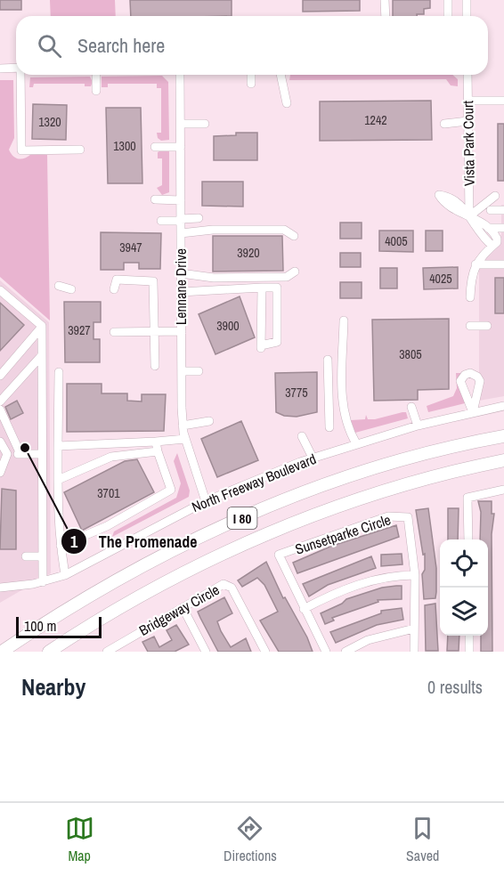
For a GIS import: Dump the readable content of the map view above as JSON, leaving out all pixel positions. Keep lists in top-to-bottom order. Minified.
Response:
{"streets":{"highway":["I 80"],"street":["Vista Park Court","Lennane Drive","North Freeway Boulevard","Sunsetparke Circle","Bridgeway Circle"]},"crossings":[["Lennane Drive","North Freeway Boulevard"]],"places":["The Promenade"],"house_numbers":["1242","1320","1300","4005","3947","3920","4025","3900","3927","3805","3775","3701"],"scale_bar":"100 m","page":{"search":"Search here","scale":"100 m","heading":["Nearby","0 results"],"nav":["Map","Directions","Saved"]}}
